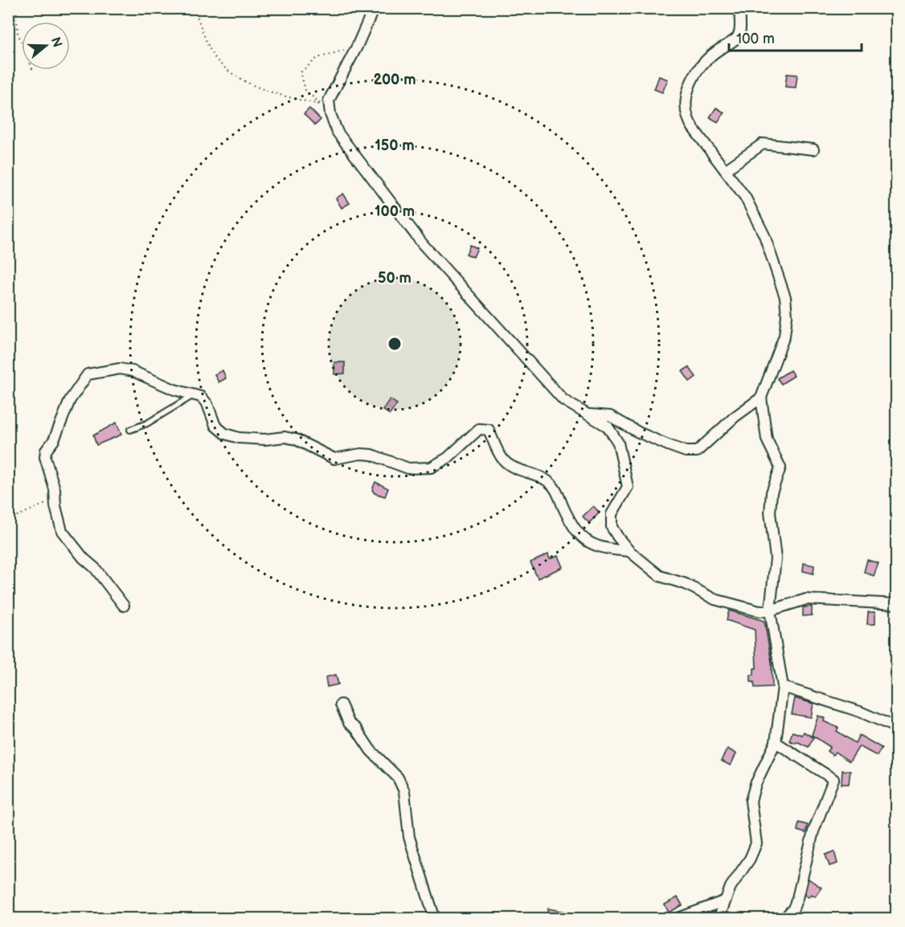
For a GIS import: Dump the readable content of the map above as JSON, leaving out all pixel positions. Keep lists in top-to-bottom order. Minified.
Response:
{"scale_bar":"100 m","north":"right","rings":["200 m","150 m","100 m","50 m"]}
